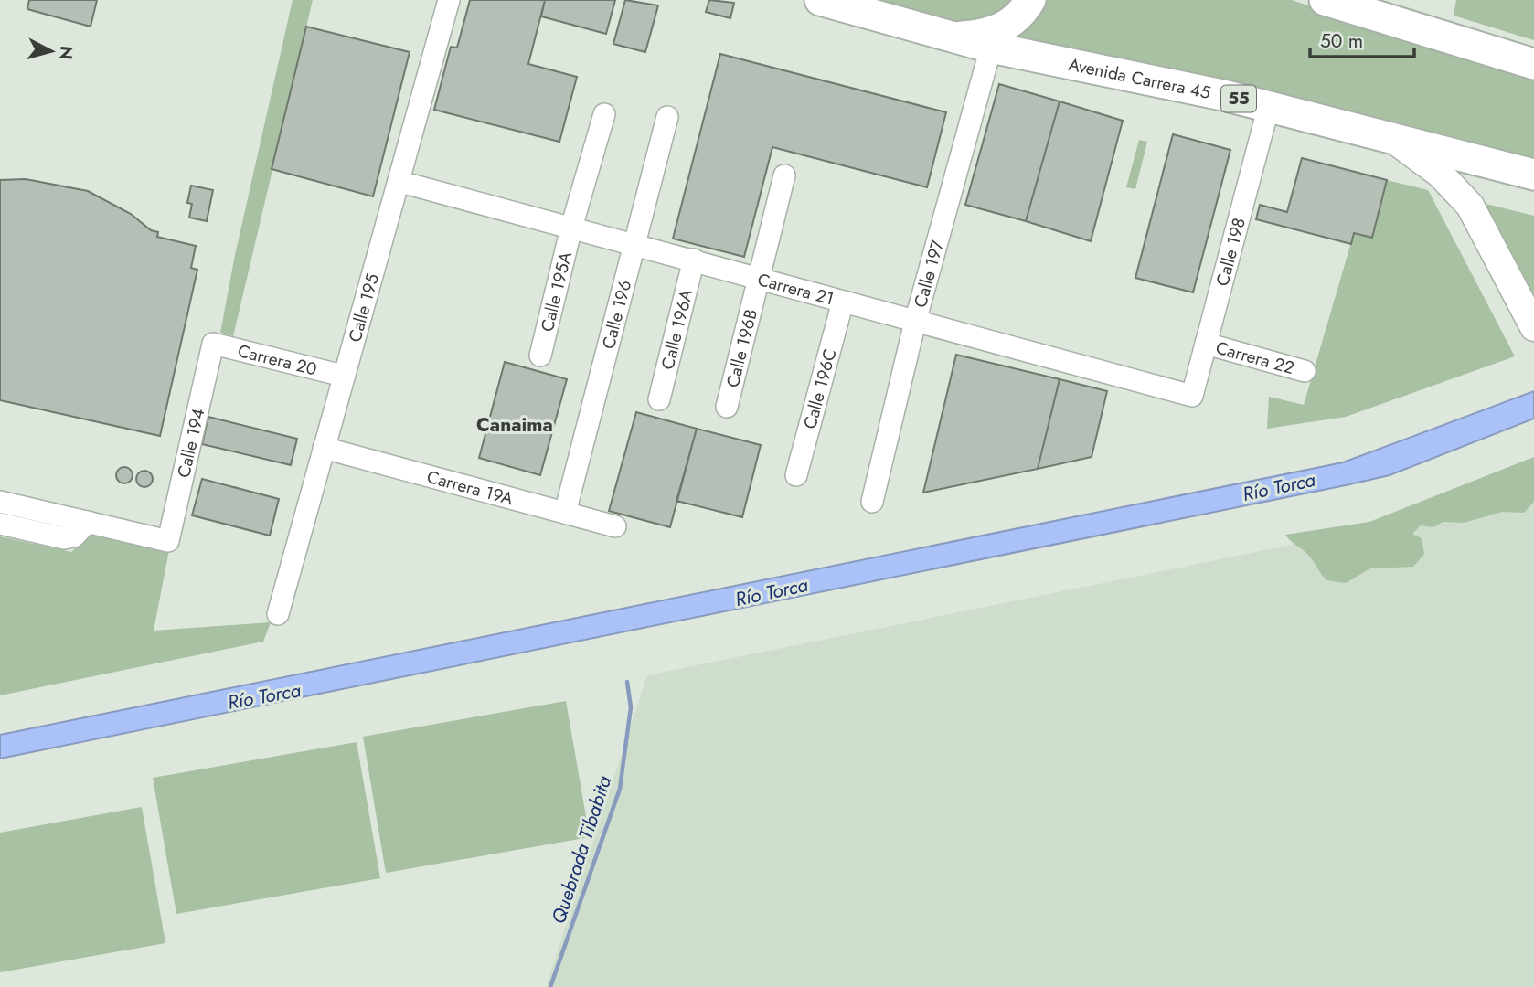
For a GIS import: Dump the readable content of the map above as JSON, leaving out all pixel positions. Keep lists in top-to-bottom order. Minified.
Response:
{"streets":{"highway":["Avenida Carrera 45","55"],"street":["Calle 198","Calle 197","Carrera 21","Calle 195A","Calle 195","Calle 196","Calle 196A","Calle 196B","Carrera 22","Carrera 20","Calle 196C","Calle 194","Carrera 19A"]},"crossings":[["Avenida Carrera 45","Calle 198"],["Avenida Carrera 45","Calle 197"],["Calle 198","Carrera 21"],["Calle 198","Carrera 22"],["Calle 197","Carrera 21"],["Carrera 21","Calle 195A"],["Carrera 21","Calle 195"],["Carrera 21","Calle 196"],["Carrera 21","Calle 196A"],["Carrera 21","Calle 196B"],["Carrera 21","Calle 196C"],["Calle 195","Carrera 20"],["Calle 195","Carrera 19A"],["Calle 196","Carrera 19A"],["Carrera 20","Calle 194"]],"districts":["Canaima"],"water":["Río Torca","Quebrada Tibabita"],"scale_bar":"50 m","north":"right"}
